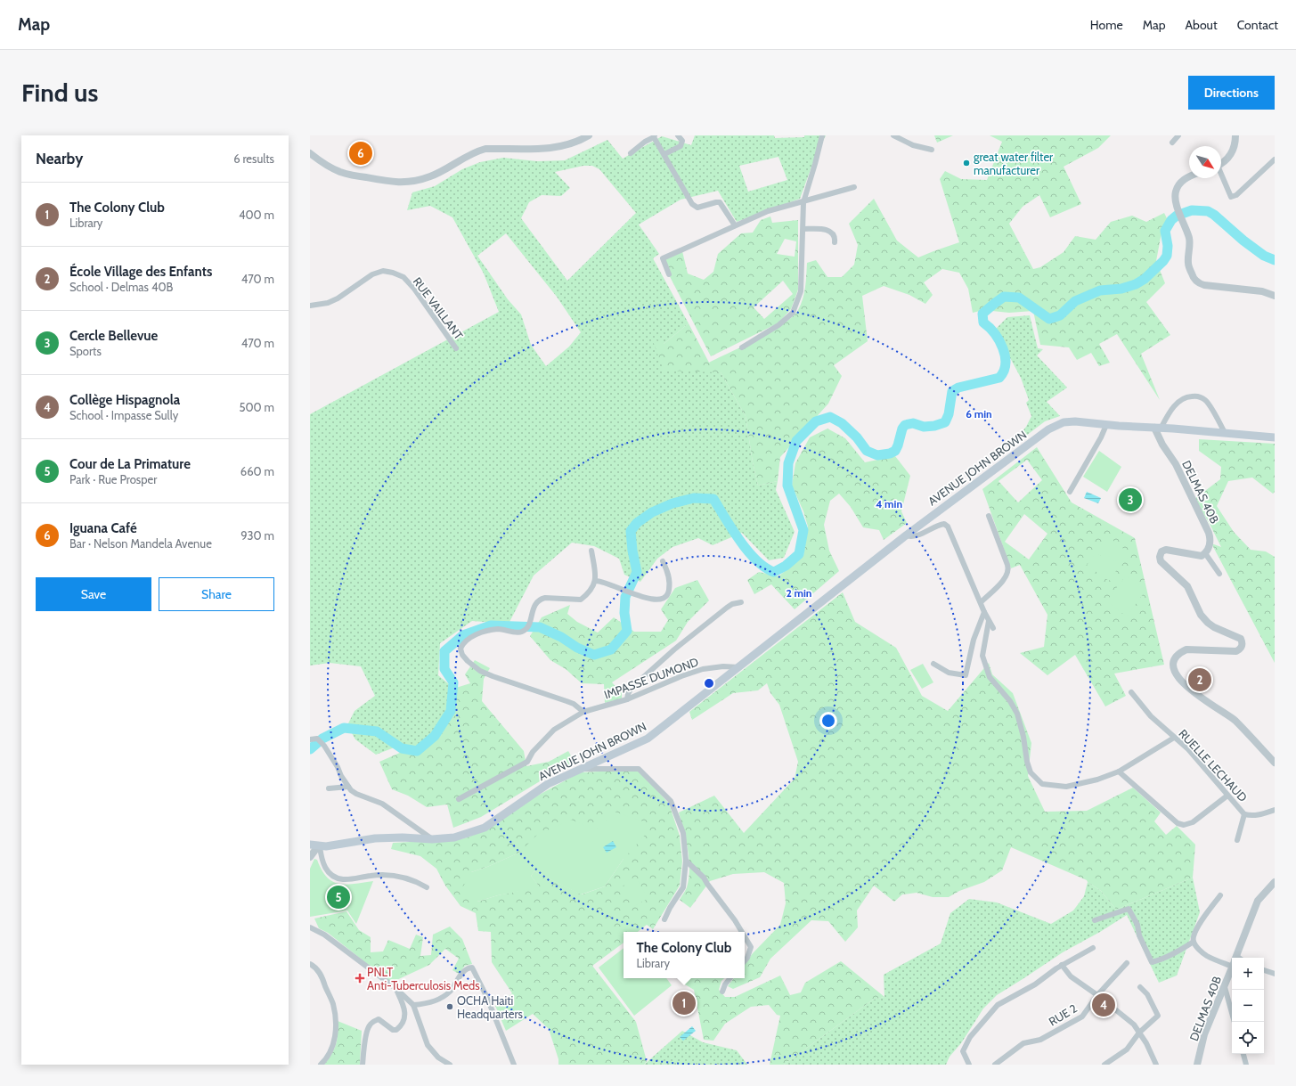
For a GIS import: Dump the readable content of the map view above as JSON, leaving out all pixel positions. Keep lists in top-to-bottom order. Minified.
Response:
{"streets":{"main road":["AVENUE JOHN BROWN"],"street":["RUE VAILLANT","DELMAS 40B","IMPASSE DUMOND","RUELLE LECHAUD","RUE 2"]},"crossings":[["AVENUE JOHN BROWN","DELMAS 40B"],["AVENUE JOHN BROWN","IMPASSE DUMOND"]],"places":{"other":["great water filter manufacturer","OCHA Haiti Headquarters"],"health":["PNLT Anti-Tuberculosis Meds"]},"north":"bottom right","page":{"header":"Map","nav":["Home","Map","About","Contact"],"buttons":["Directions",["Save","Share"]],"title":"Find us","heading":["Nearby","6 results"],"pins":["6","3","2","5","1","4"],"list":[{"mark":"1","name":"The Colony Club","note":"Library","value":"400 m"},{"mark":"2","name":"École Village des Enfants","note":"School · Delmas 40B","value":"470 m"},{"mark":"3","name":"Cercle Bellevue","note":"Sports","value":"470 m"},{"mark":"4","name":"Collège Hispagnola","note":"School · Impasse Sully","value":"500 m"},{"mark":"5","name":"Cour de La Primature","note":"Park · Rue Prosper","value":"660 m"},{"mark":"6","name":"Iguana Café","note":"Bar · Nelson Mandela Avenue","value":"930 m"}],"popup":["The Colony Club","Library"],"map_buttons":["+","−"]},"rings":["6 min","4 min","2 min"]}
